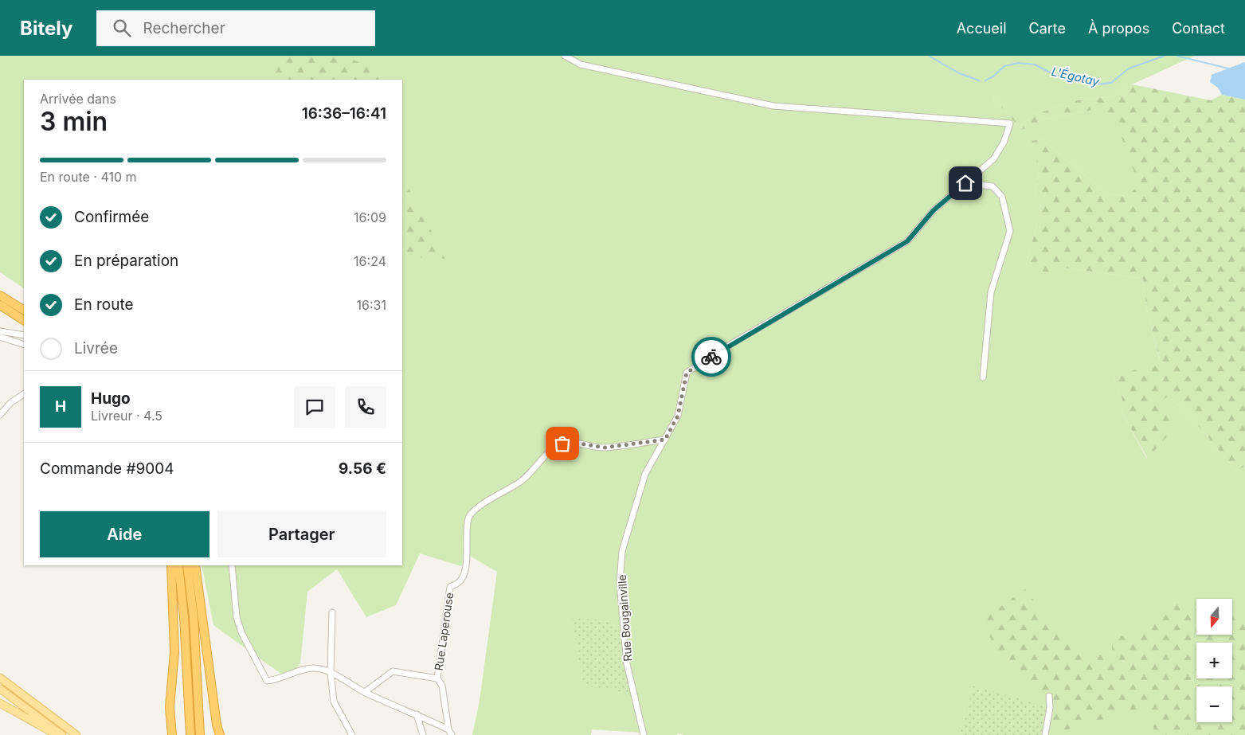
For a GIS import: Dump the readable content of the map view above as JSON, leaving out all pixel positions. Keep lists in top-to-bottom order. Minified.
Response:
{"streets":{"street":["Rue Bougainville","Rue Laperouse"]},"crossings":[["Rue Bougainville","Rue Laperouse"]],"water":["L'Égotay"],"north":"bottom","page":{"header":"Bitely","search":"Rechercher","nav":["Accueil","Carte","À propos","Contact"],"heading":["3 min","Arrivée dans","16:36–16:41"],"panel":["Hugo","Livreur · 4.5","Commande #9004","9.56 €"],"bar":"En route · 410 m","list":[["Confirmée","16:09"],["En préparation","16:24"],["En route","16:31"],"Livrée"],"round":"H","buttons":["Aide","Partager"],"map_buttons":["+","−"]}}
